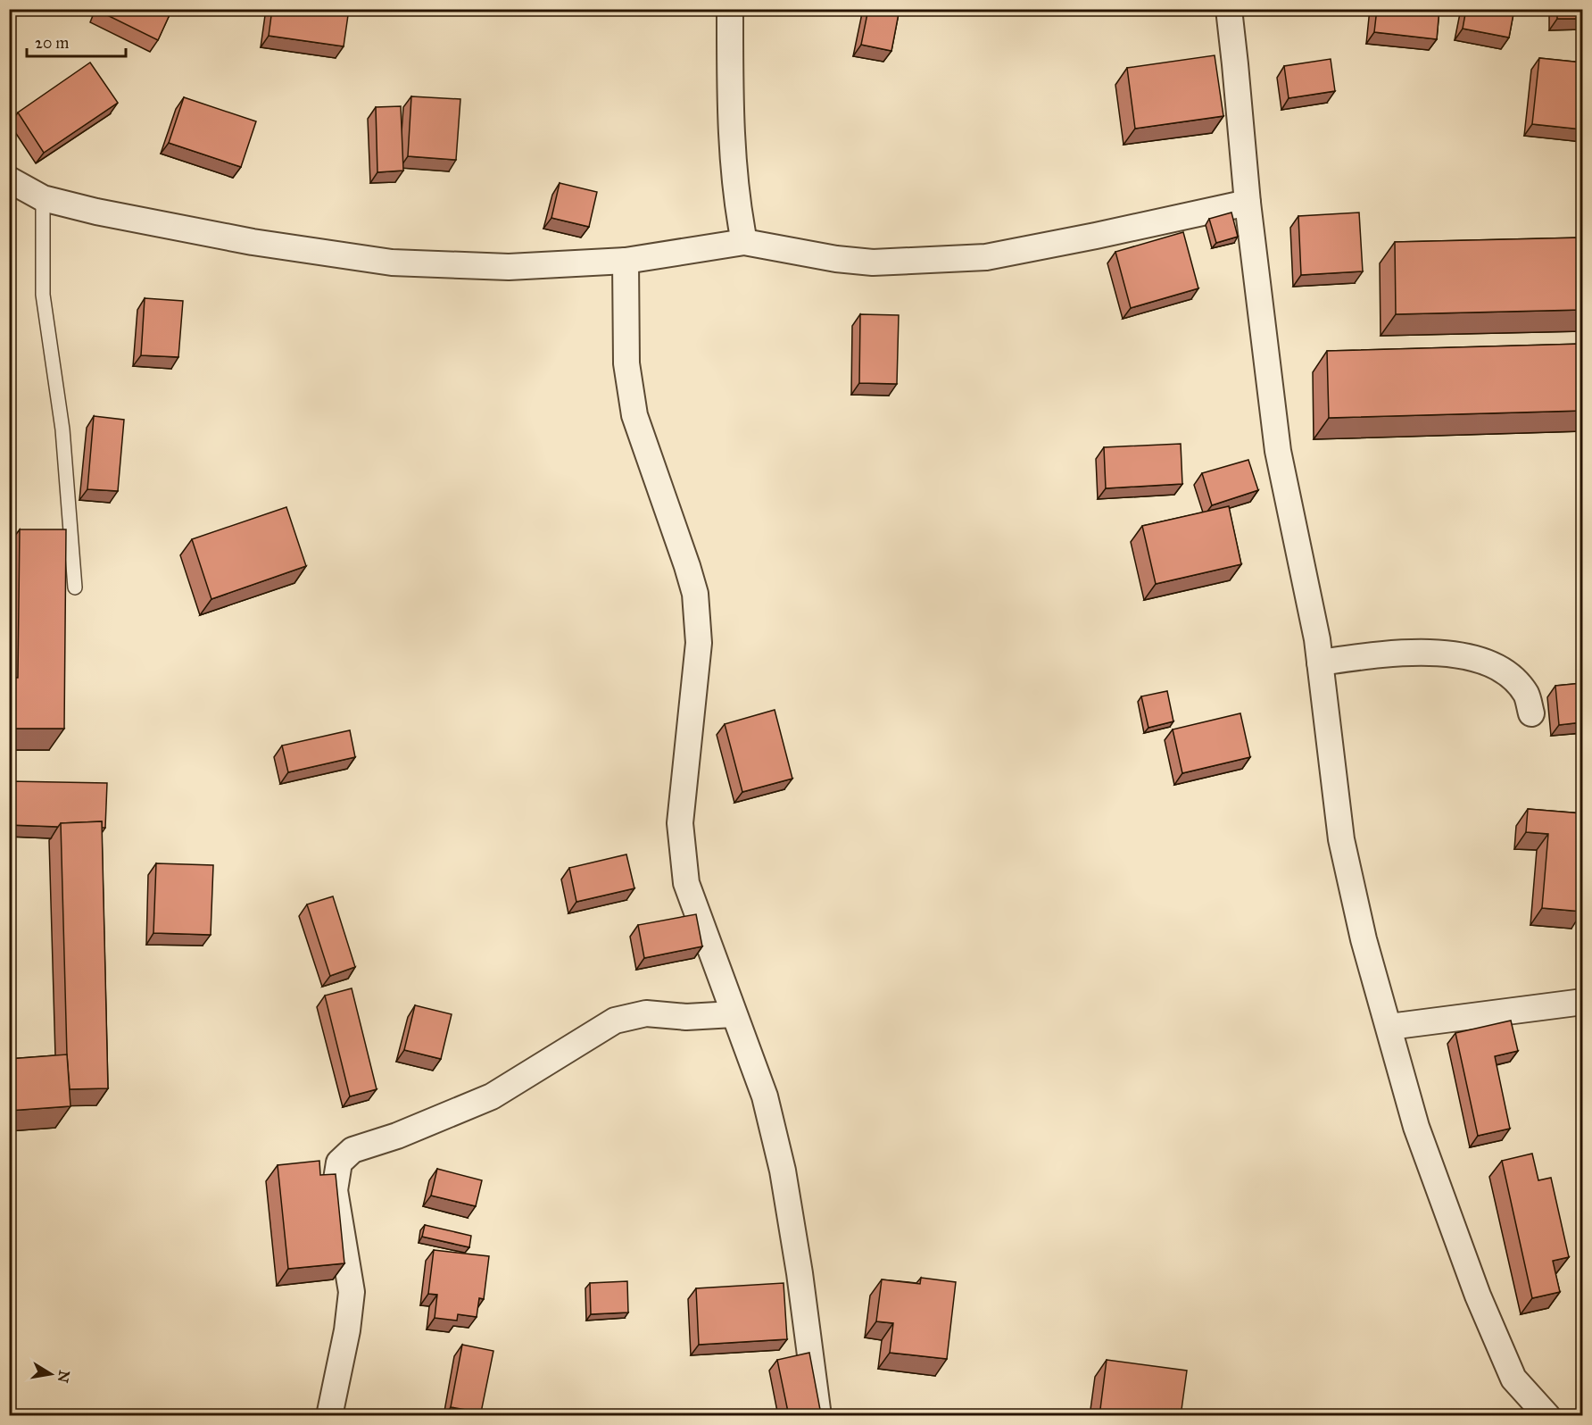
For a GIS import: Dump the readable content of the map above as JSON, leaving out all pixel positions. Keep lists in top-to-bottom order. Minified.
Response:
{"scale_bar":"20 m","north":"right"}
